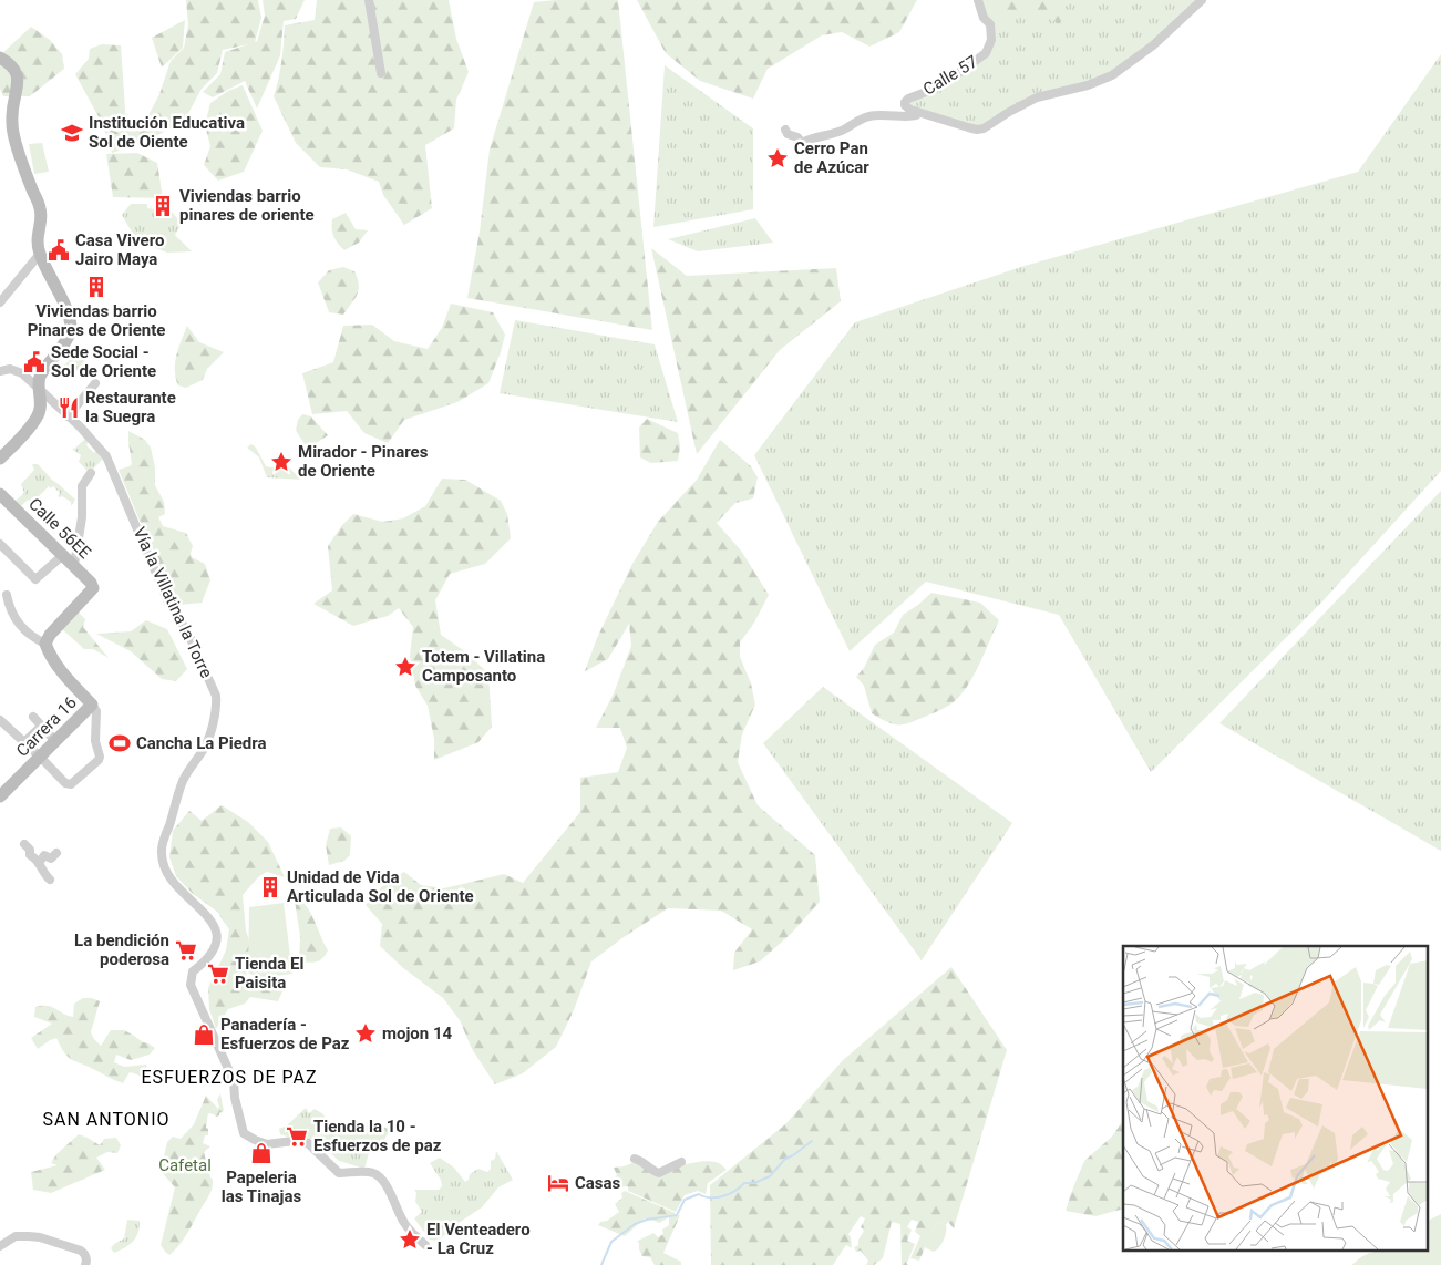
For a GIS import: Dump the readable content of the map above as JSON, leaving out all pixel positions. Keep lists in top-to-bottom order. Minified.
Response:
{"streets":{"street":["Calle 57","Calle 56EE","Vía la Villatina la Torre","Carrera 16"]},"districts":["ESFUERZOS DE PAZ","SAN ANTONIO"],"parks":["Cafetal"],"places":{"school or university":["Institución Educativa Sol de Oiente"],"place":["Cerro Pan de Azúcar","Mirador - Pinares de Oriente","Totem - Villatina Camposanto","mojon 14","El Venteadero - La Cruz"],"building":["Viviendas barrio pinares de oriente","Viviendas barrio Pinares de Oriente","Unidad de Vida Articulada Sol de Oriente"],"public building":["Casa Vivero Jairo Maya","Sede Social - Sol de Oriente"],"restaurant":["Restaurante la Suegra"],"sports":["Cancha La Piedra"],"supermarket":["La bendición poderosa","Tienda El Paisita","Tienda la 10 - Esfuerzos de paz"],"shop":["Panadería - Esfuerzos de Paz","Papeleria las Tinajas"],"hotel":["Casas"]}}
